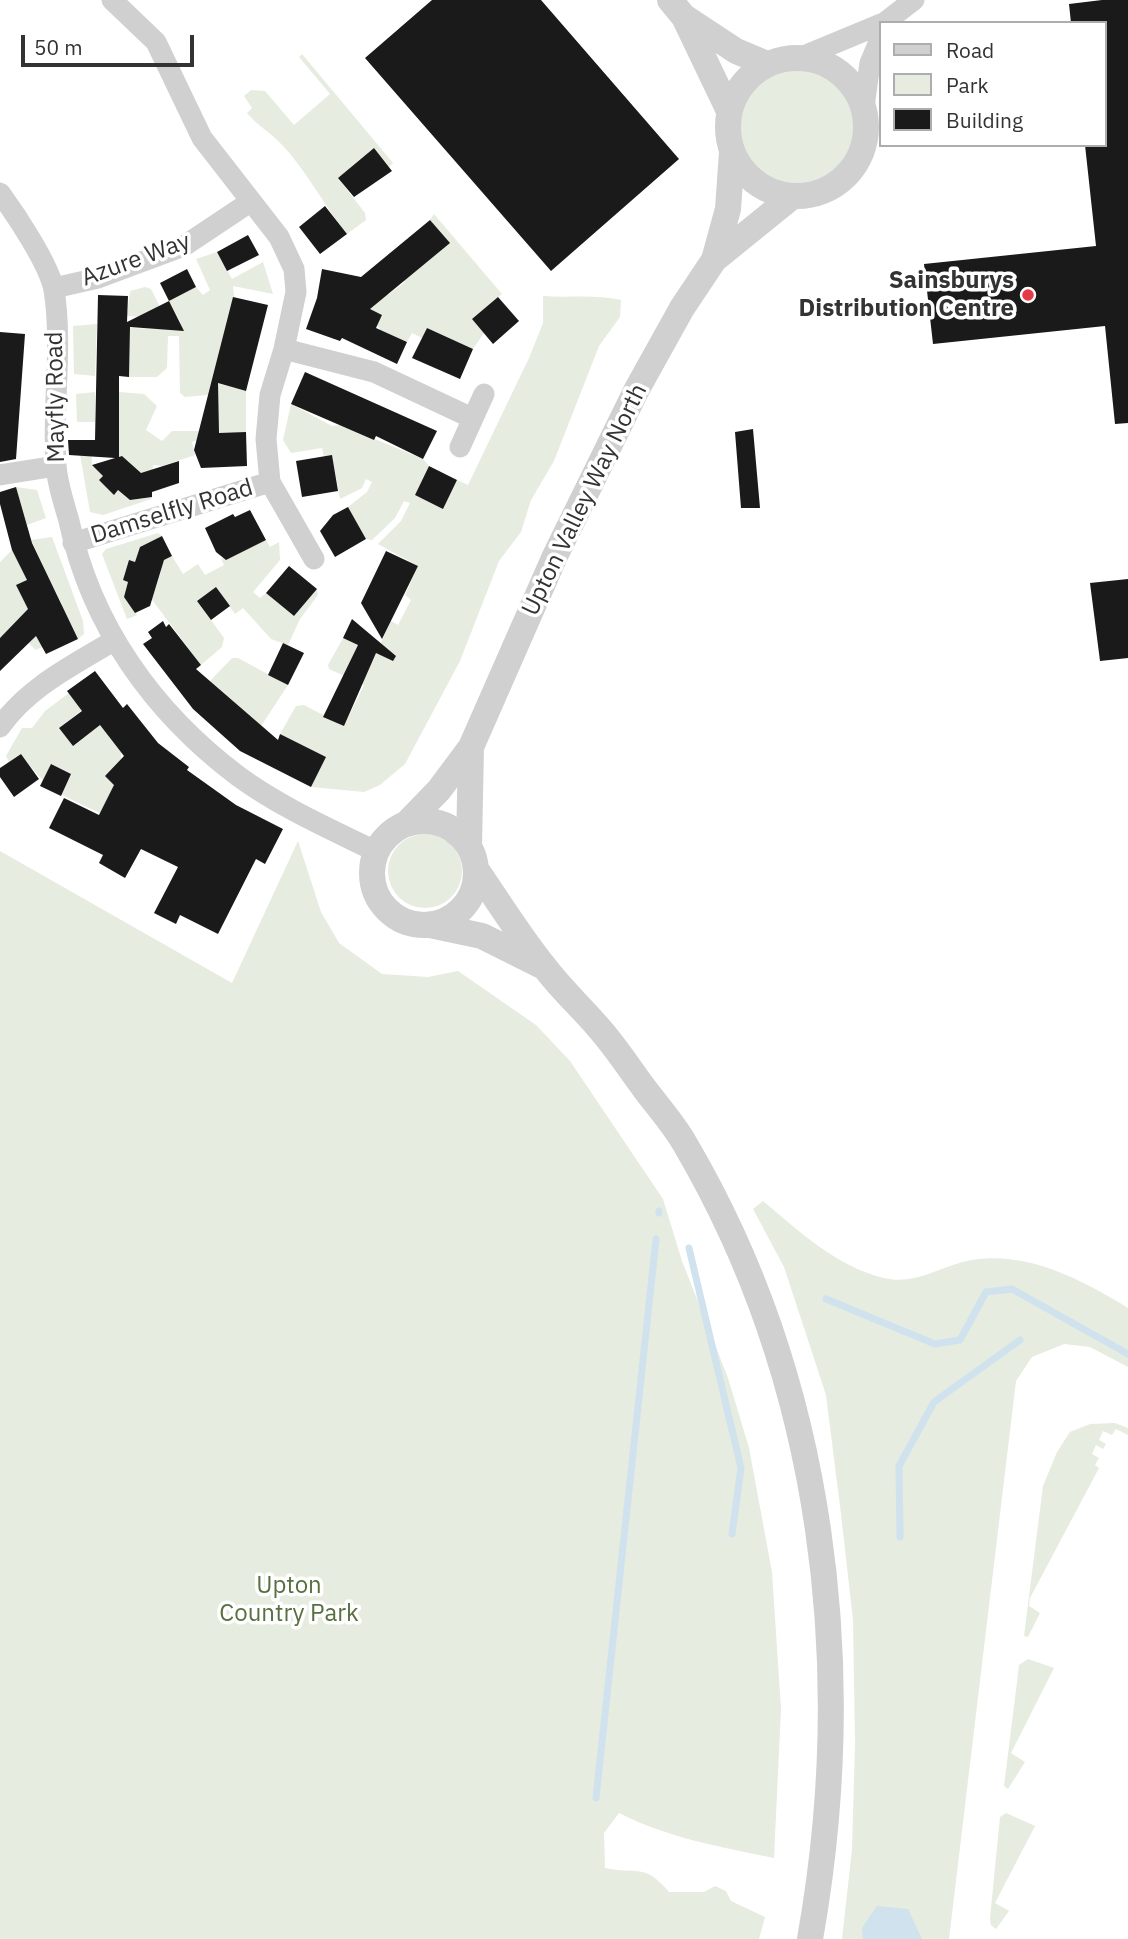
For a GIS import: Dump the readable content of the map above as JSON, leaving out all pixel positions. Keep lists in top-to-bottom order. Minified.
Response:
{"streets":{"street":["Azure Way","Mayfly Road","Upton Valley Way North","Damselfly Road"]},"crossings":[["Azure Way","Mayfly Road"],["Azure Way","Damselfly Road"],["Mayfly Road","Upton Valley Way North"],["Mayfly Road","Damselfly Road"]],"parks":["Upton Country Park"],"places":["Sainsburys Distribution Centre"],"legend":["Road","Park","Building"],"scale_bar":"50 m"}
